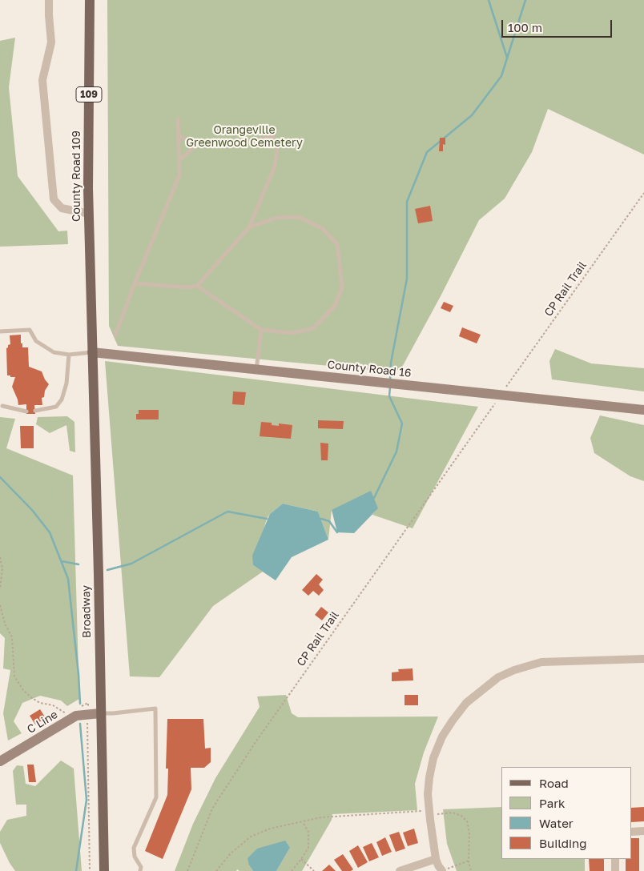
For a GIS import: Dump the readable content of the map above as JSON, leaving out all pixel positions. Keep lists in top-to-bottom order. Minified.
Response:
{"streets":{"main road":["109","County Road 109","County Road 16","Broadway","C Line"],"path":["CP Rail Trail"]},"crossings":[["County Road 109","County Road 16"],["County Road 109","Broadway"],["CP Rail Trail","County Road 16"],["County Road 16","Broadway"],["Broadway","C Line"]],"parks":["Orangeville Greenwood Cemetery"],"legend":["Road","Park","Water","Building"],"scale_bar":"100 m"}
